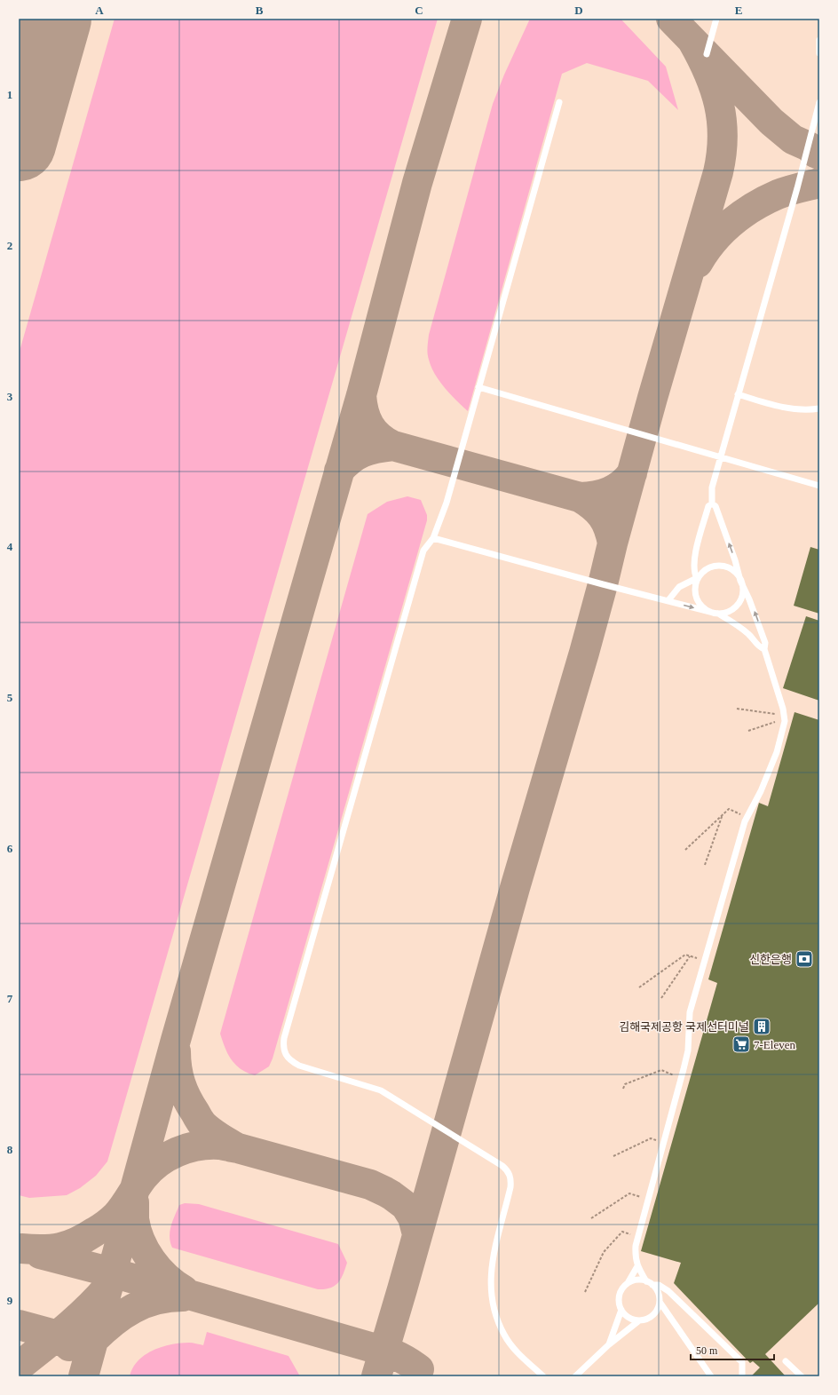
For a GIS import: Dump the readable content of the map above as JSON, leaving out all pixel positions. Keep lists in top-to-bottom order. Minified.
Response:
{"places":{"bank":["신한은행"],"building":["김해국제공항 국제선터미널"],"supermarket":["7-Eleven"]},"scale_bar":"50 m","grid":{"columns":["A","B","C","D","E"],"rows":["1","2","3","4","5","6","7","8","9"]}}
